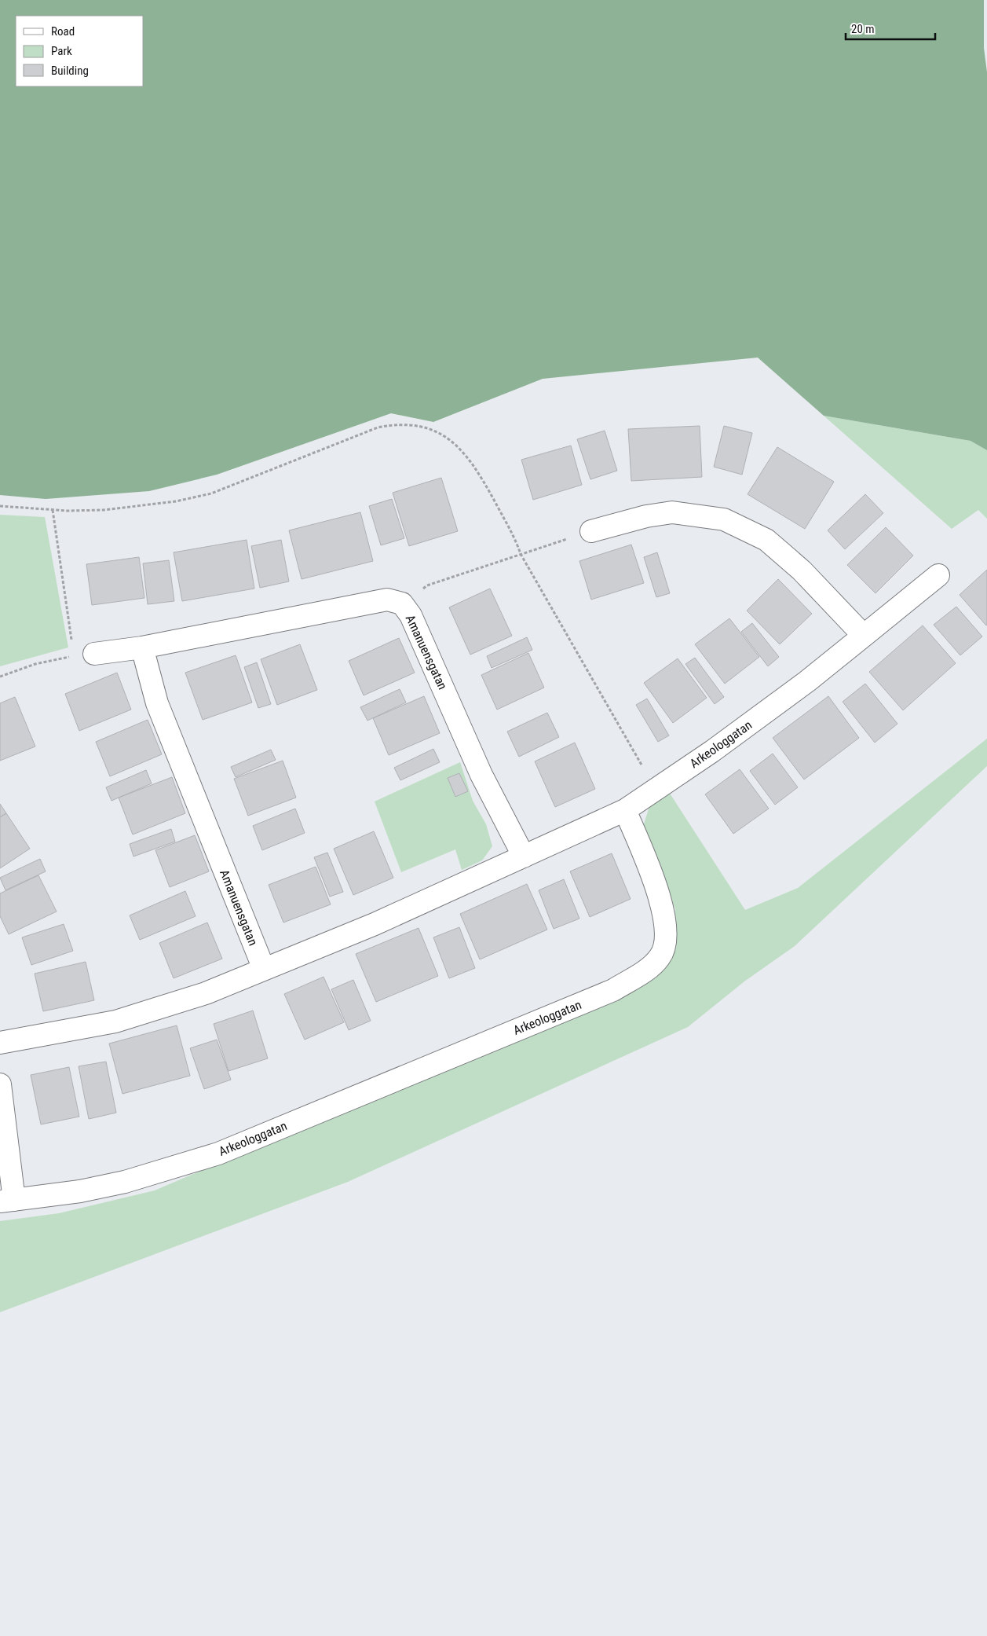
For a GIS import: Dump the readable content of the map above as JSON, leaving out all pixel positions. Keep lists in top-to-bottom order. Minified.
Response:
{"streets":{"street":["Amanuensgatan","Arkeologgatan"]},"legend":["Road","Park","Building"],"scale_bar":"20 m"}
